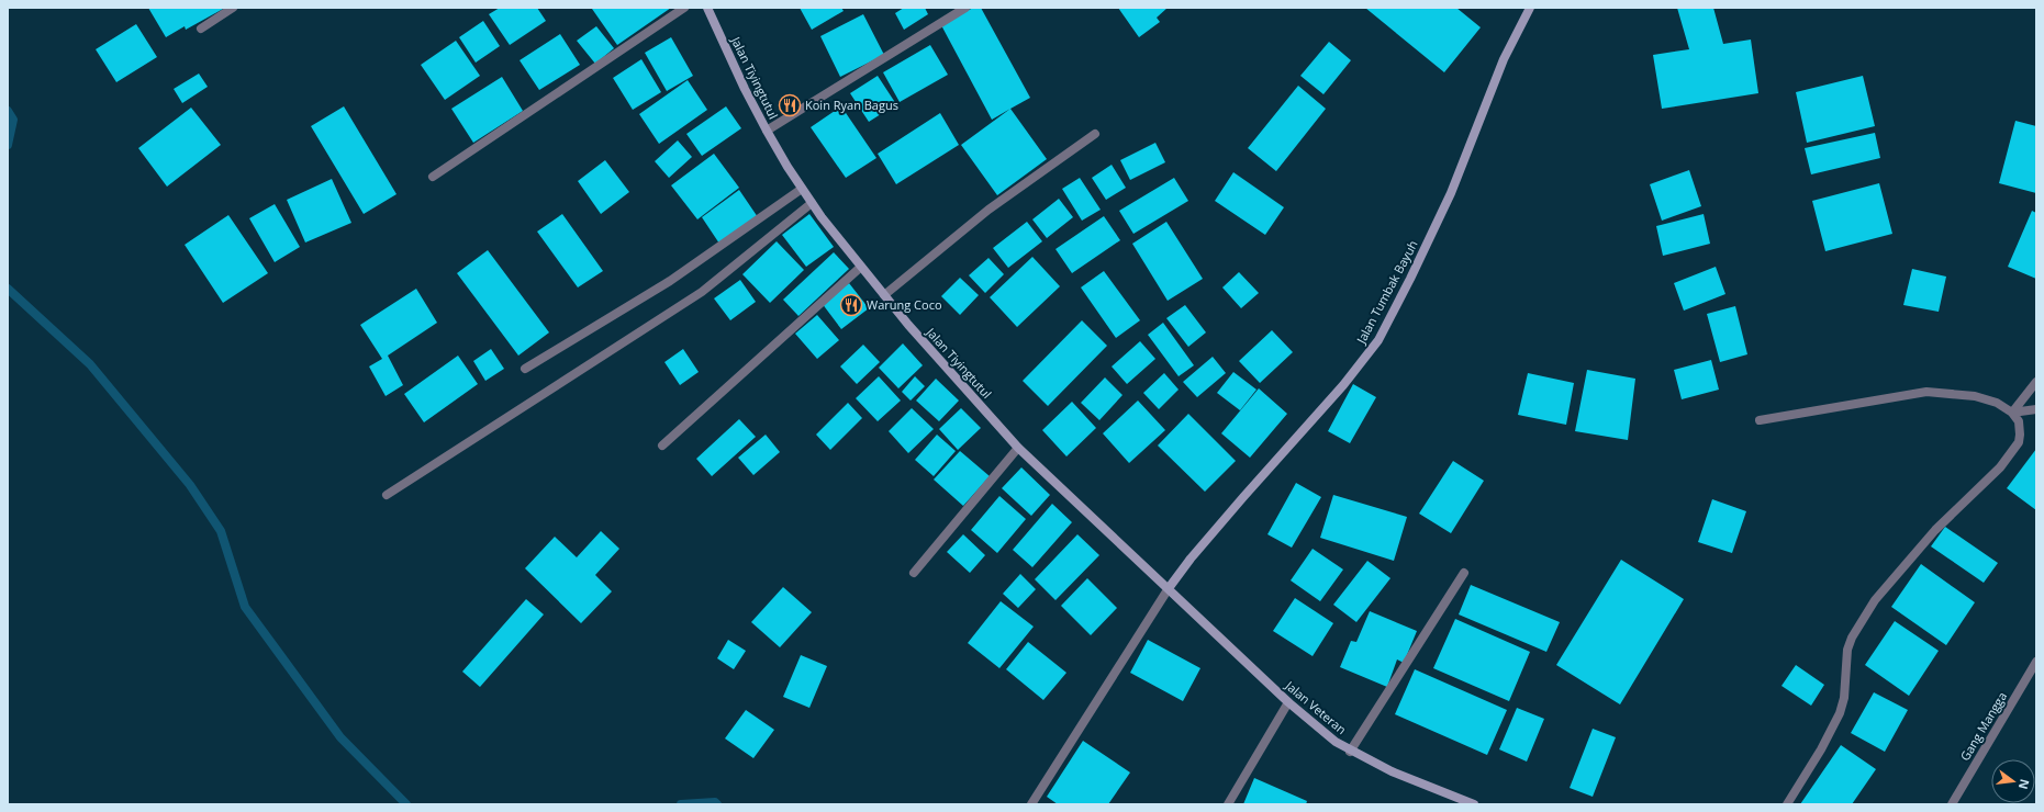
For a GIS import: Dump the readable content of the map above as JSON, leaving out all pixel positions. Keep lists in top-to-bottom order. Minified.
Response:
{"streets":{"street":["Jalan Tiyingtutul","Jalan Tumbak Bayuh","Jalan Veteran","Gang Mangga"]},"crossings":[["Jalan Tiyingtutul","Jalan Tumbak Bayuh"],["Jalan Tiyingtutul","Jalan Veteran"],["Jalan Tumbak Bayuh","Jalan Veteran"]],"places":{"restaurant":["Koin Ryan Bagus","Warung Coco"]},"north":"right"}
